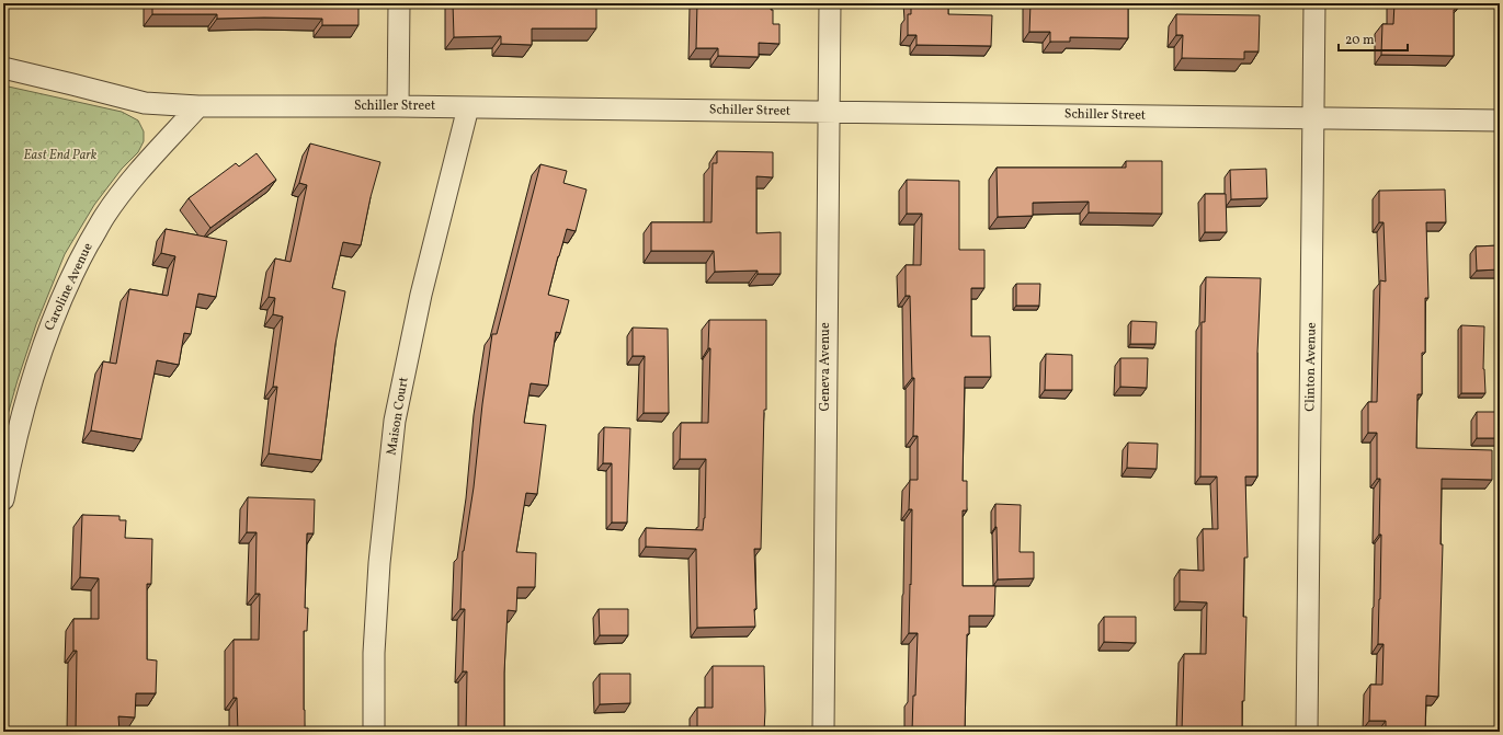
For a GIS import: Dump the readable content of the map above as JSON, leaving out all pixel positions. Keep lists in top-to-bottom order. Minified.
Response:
{"streets":{"street":["Schiller Street","Caroline Avenue","Geneva Avenue","Clinton Avenue","Maison Court"]},"crossings":[["Schiller Street","Caroline Avenue"],["Schiller Street","Geneva Avenue"],["Schiller Street","Clinton Avenue"],["Schiller Street","Maison Court"]],"parks":["East End Park"],"scale_bar":"20 m"}
